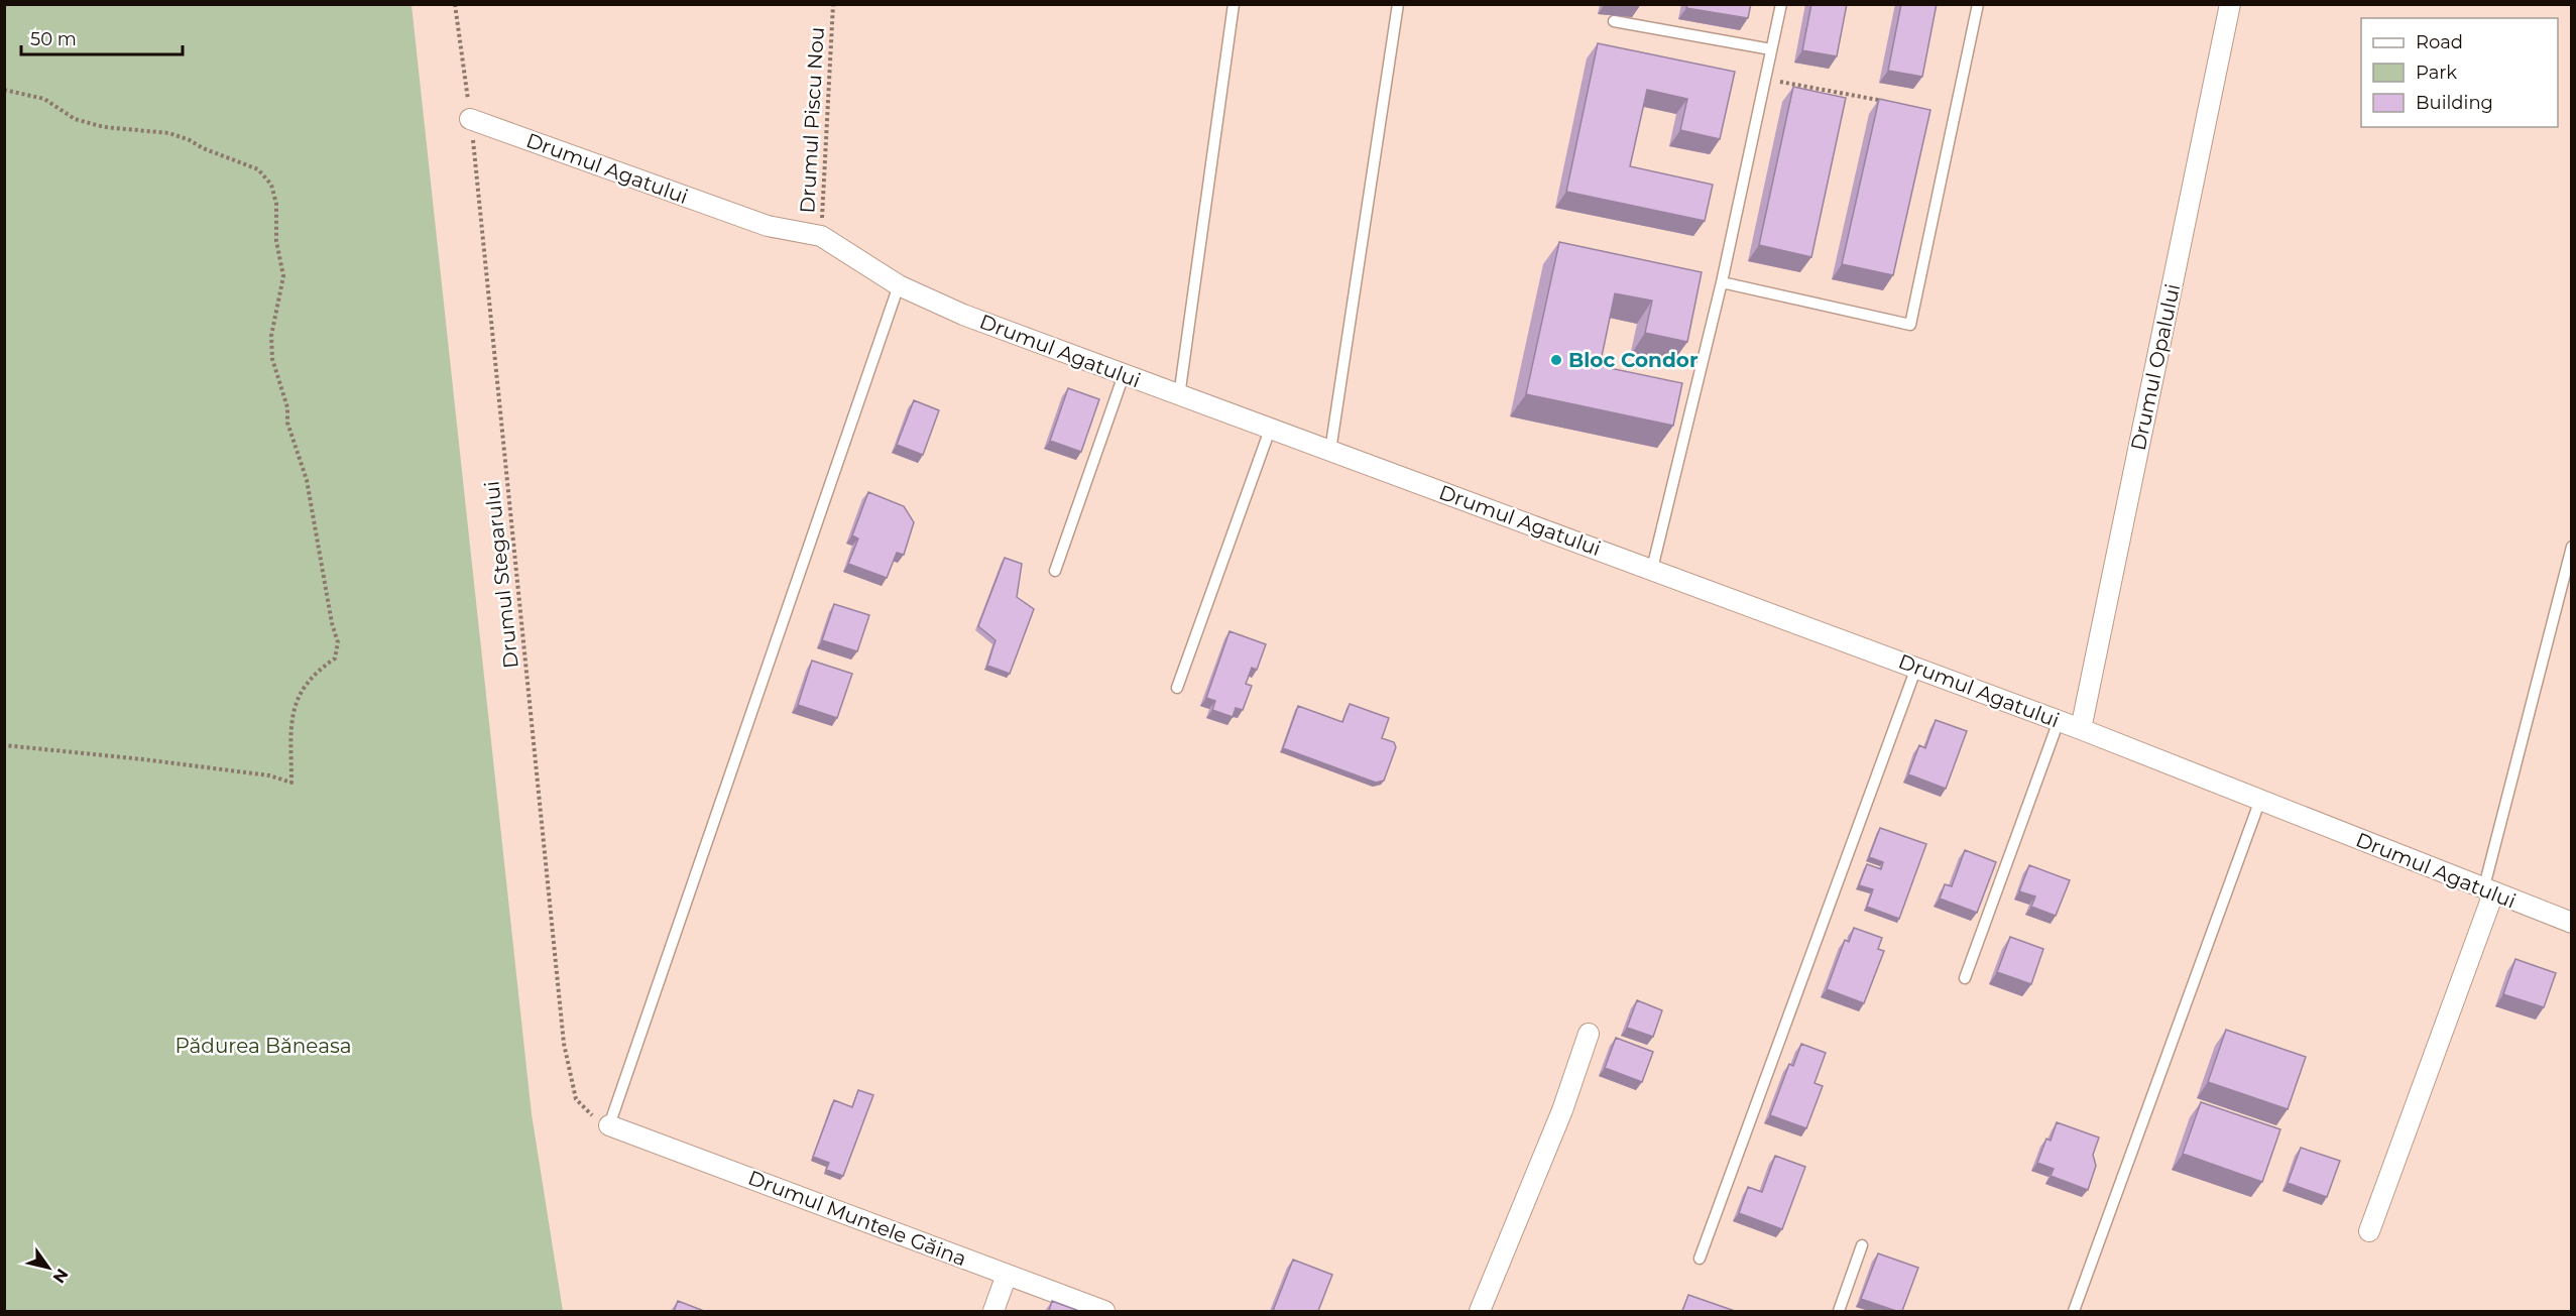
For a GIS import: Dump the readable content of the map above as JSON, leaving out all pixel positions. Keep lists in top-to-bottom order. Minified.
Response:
{"streets":{"street":["Drumul Agatului","Drumul Opalului","Drumul Muntele Găina"],"path":["Drumul Piscu Nou","Drumul Stegarului"]},"crossings":[["Drumul Piscu Nou","Drumul Agatului"],["Drumul Agatului","Drumul Opalului"],["Drumul Agatului","Drumul Stegarului"],["Drumul Stegarului","Drumul Muntele Găina"]],"parks":["Pădurea Băneasa"],"places":["Bloc Condor"],"legend":["Road","Park","Building"],"scale_bar":"50 m","north":"bottom right"}
